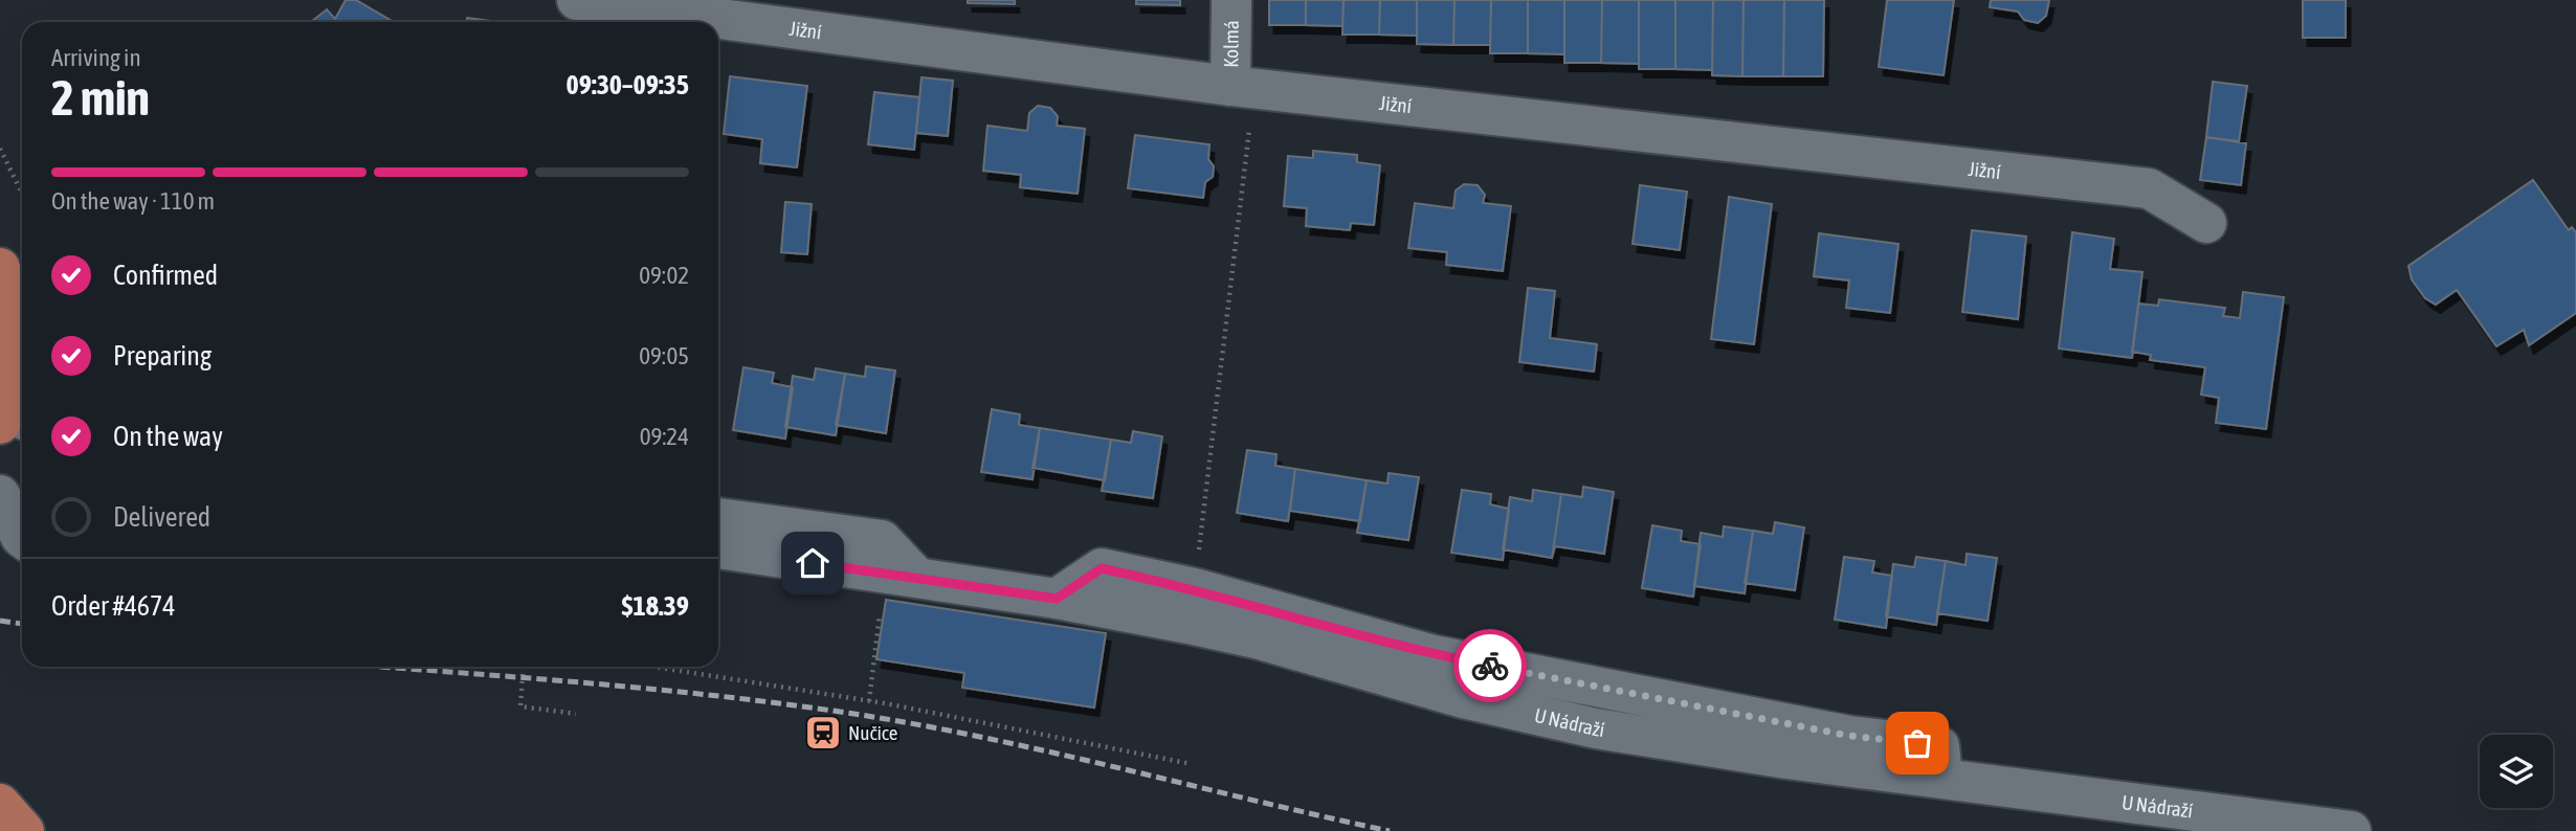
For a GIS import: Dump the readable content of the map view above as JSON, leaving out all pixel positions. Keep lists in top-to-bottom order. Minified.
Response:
{"streets":{"street":["Jižní","Kolmá","U Nádraží"]},"crossings":[["Jižní","Kolmá"]],"places":{"station":["Nučice"]},"page":{"heading":["2 min","Arriving in","09:30–09:35"],"panel":["Order #4674","$18.39"],"bar":"On the way · 110 m","list":[["Confirmed","09:02"],["Preparing","09:05"],["On the way","09:24"],"Delivered"]}}
